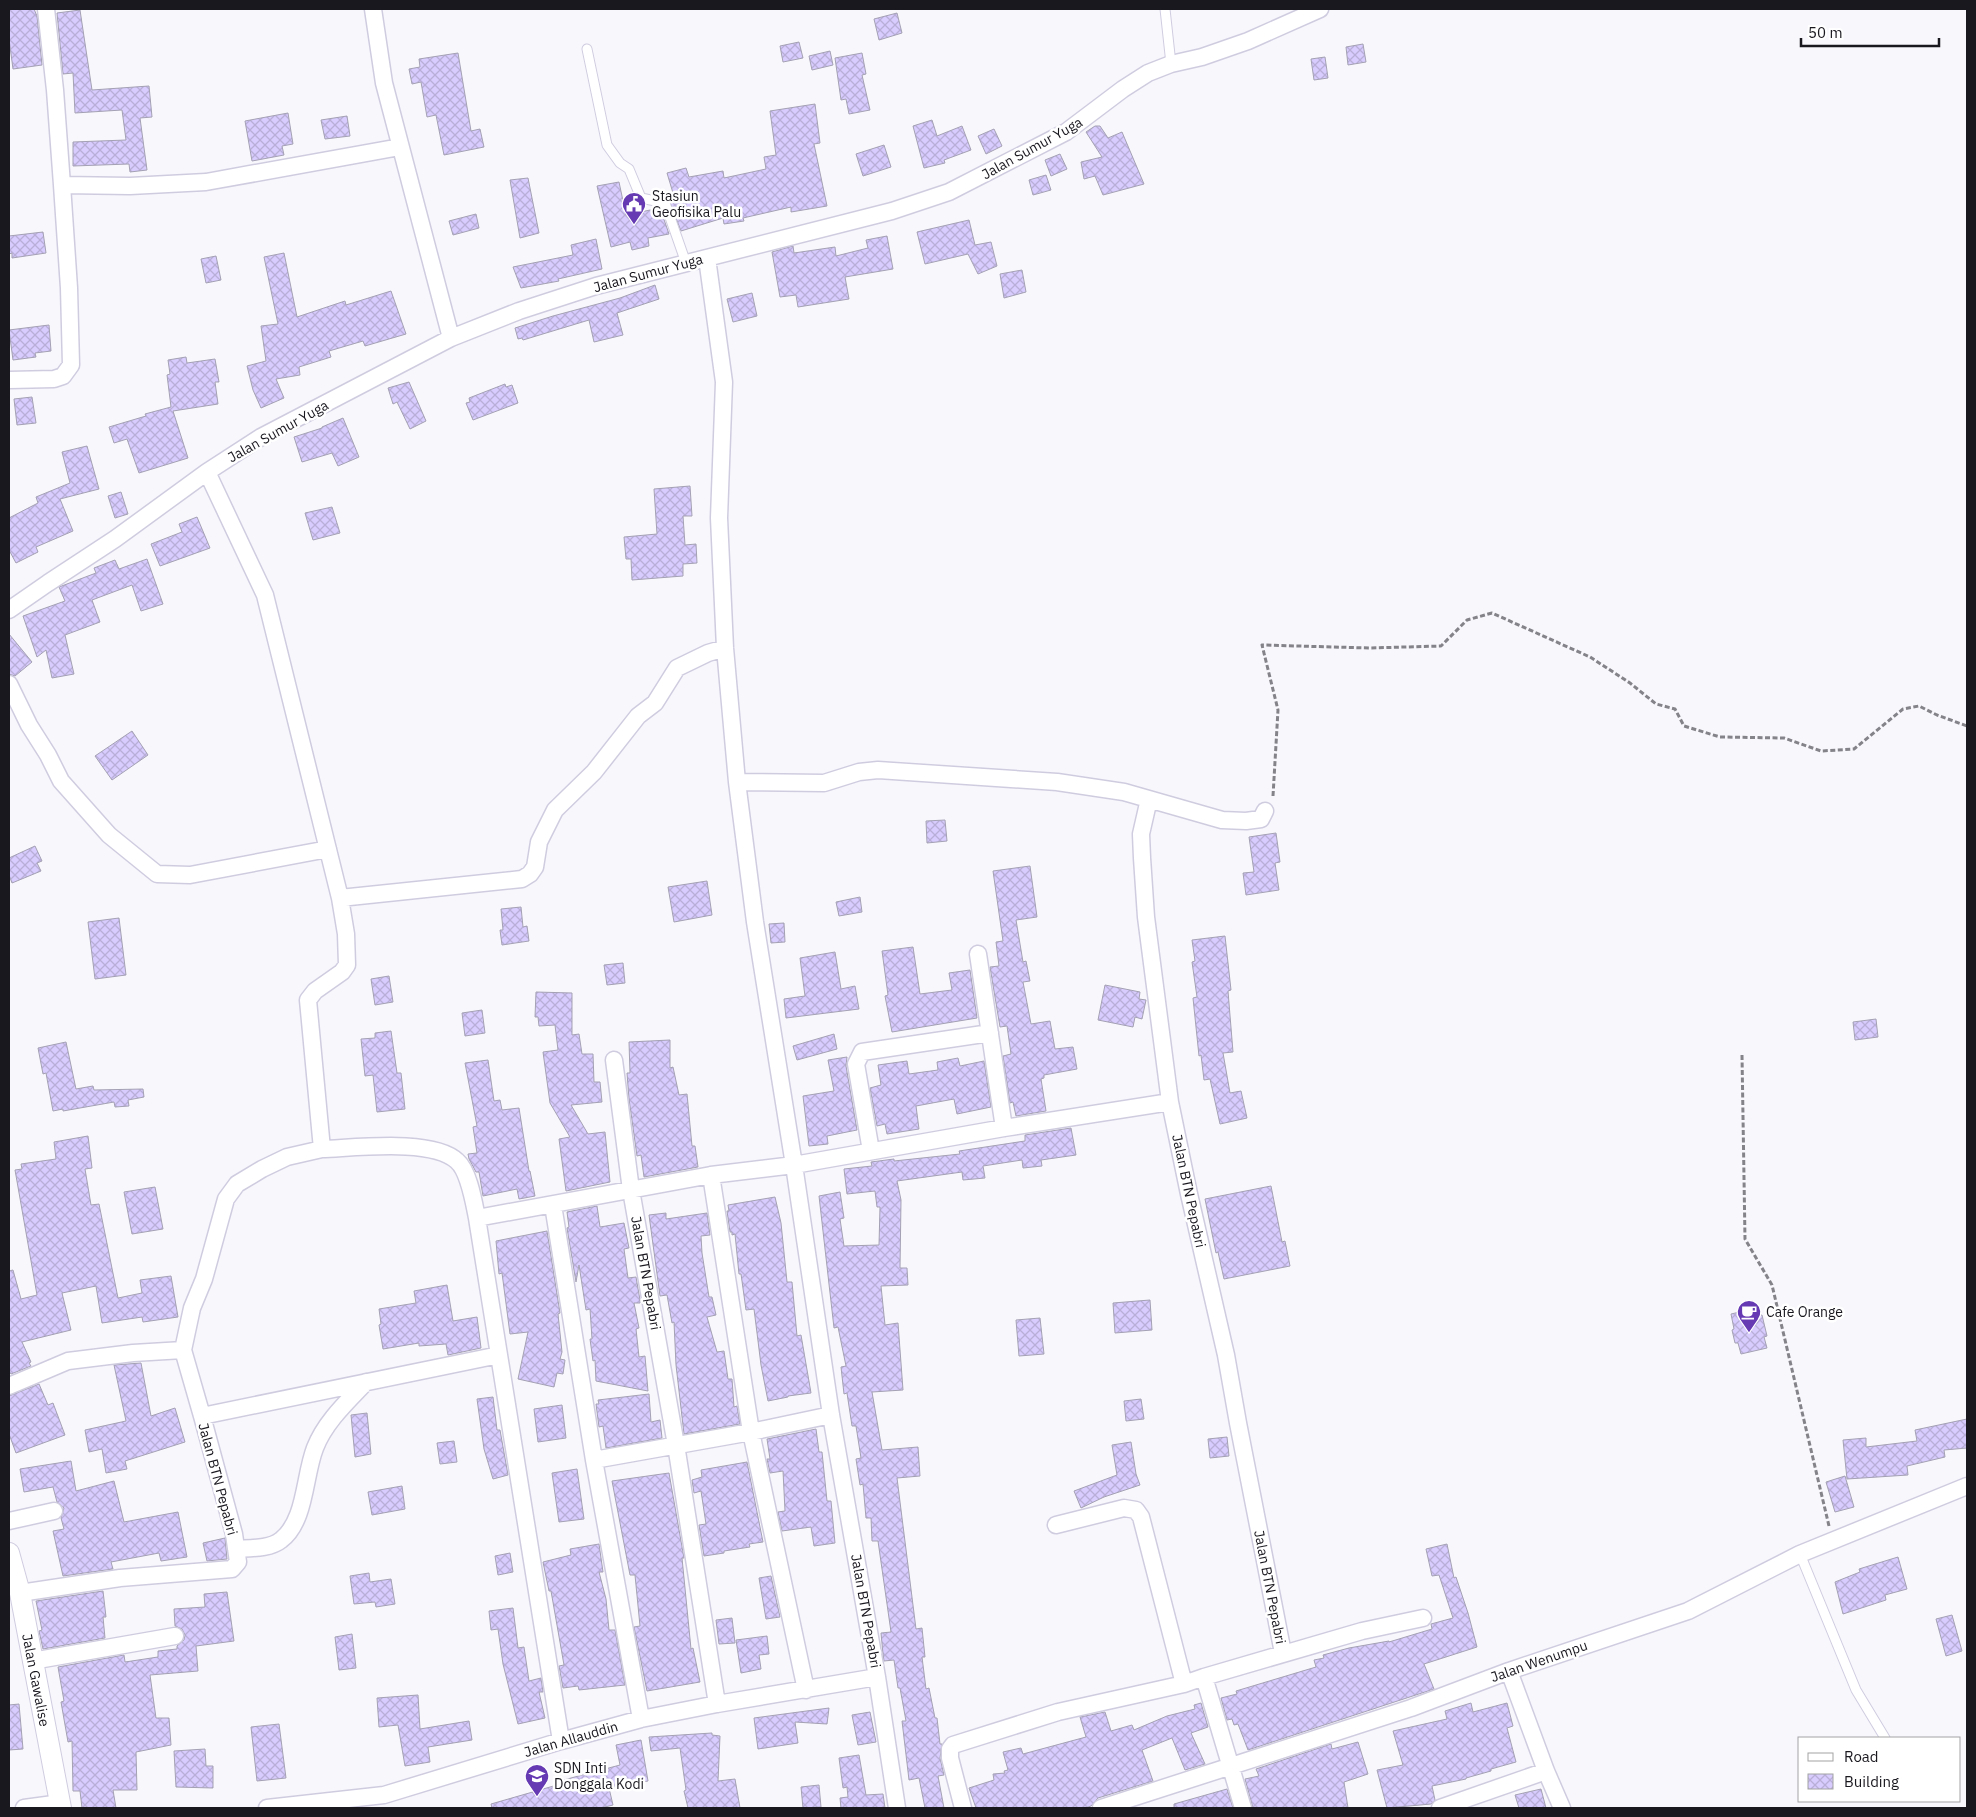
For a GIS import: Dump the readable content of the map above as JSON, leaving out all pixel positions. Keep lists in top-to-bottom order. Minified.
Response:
{"streets":{"street":["Jalan Sumur Yuga","Jalan BTN Pepabri","Jalan Wenumpu","Jalan Gawalise","Jalan Allauddin"]},"crossings":[["Jalan Sumur Yuga","Jalan BTN Pepabri"],["Jalan BTN Pepabri","Jalan Gawalise"],["Jalan BTN Pepabri","Jalan Allauddin"]],"places":{"public building":["Stasiun Geofisika Palu"],"cafe":["Cafe Orange"],"school or university":["SDN Inti Donggala Kodi"]},"legend":["Road","Building"],"scale_bar":"50 m"}
